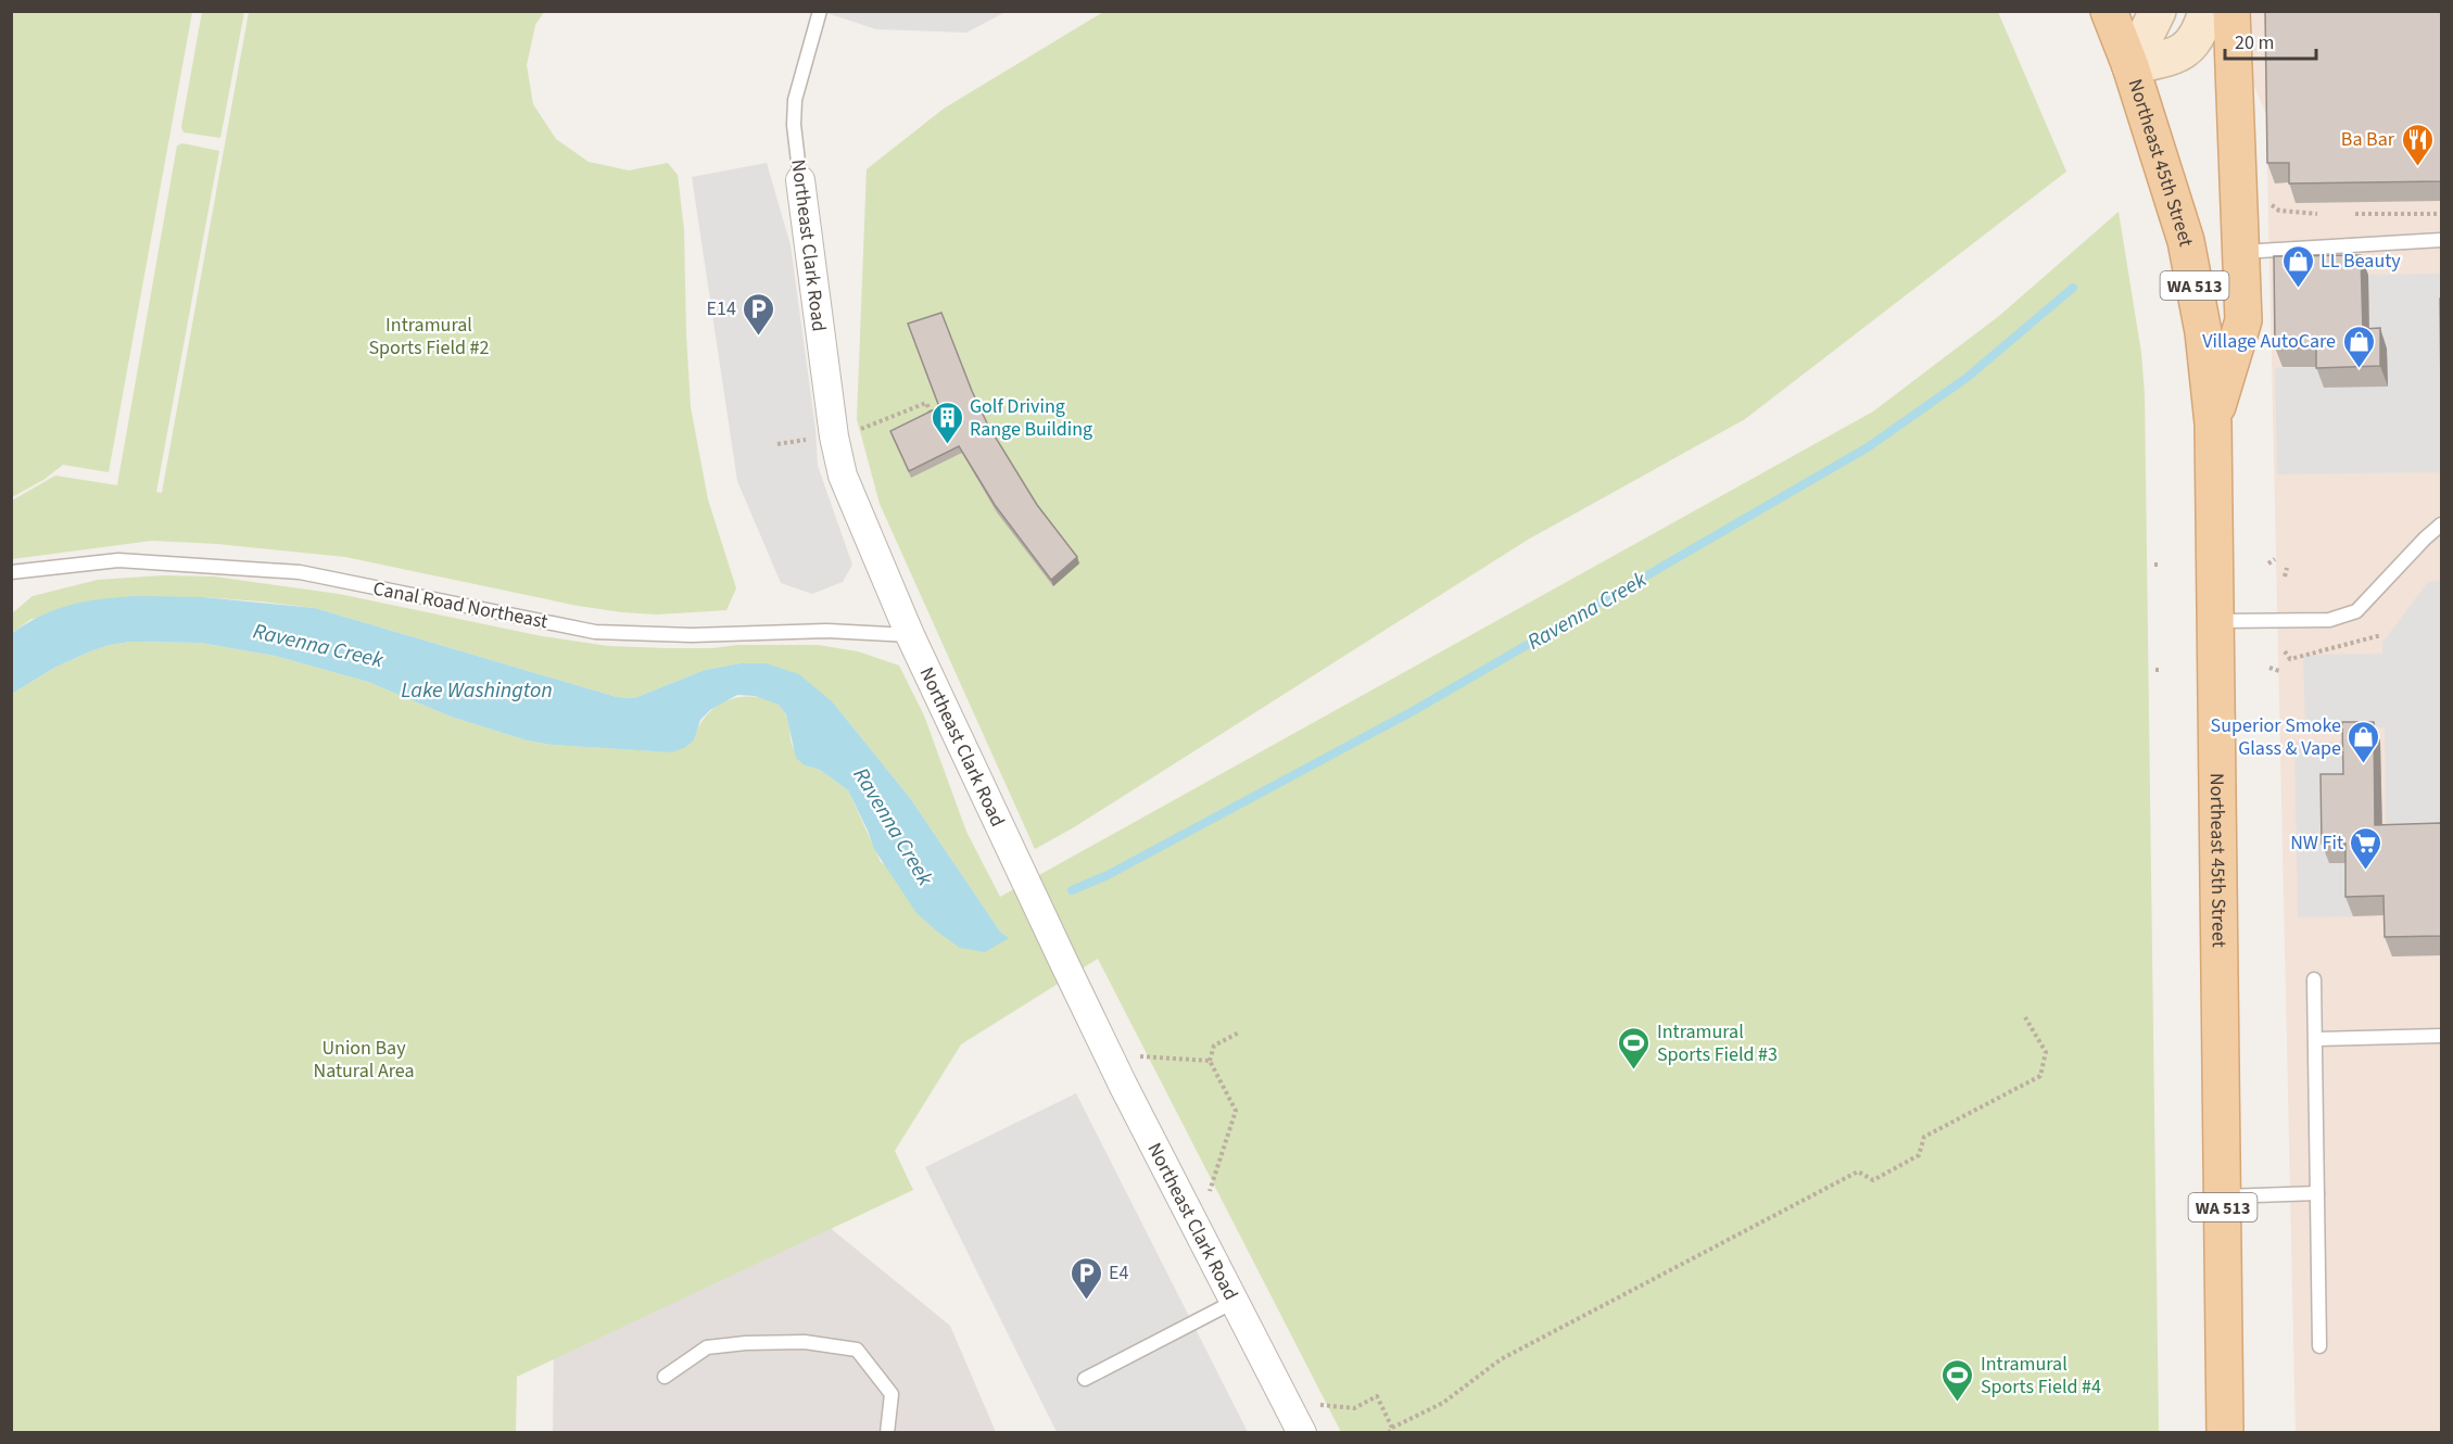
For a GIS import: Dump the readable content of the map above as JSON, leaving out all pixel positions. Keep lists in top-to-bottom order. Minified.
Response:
{"streets":{"main road":["Northeast 45th Street","WA 513"],"street":["Northeast Clark Road"],"lane":["Canal Road Northeast"]},"crossings":[["Northeast 45th Street","WA 513"],["Northeast Clark Road","Canal Road Northeast"]],"water":["Ravenna Creek","Lake Washington"],"parks":["Intramural Sports Field #2","Union Bay Natural Area"],"places":{"restaurant":["Ba Bar"],"shop":["LL Beauty","Village AutoCare","Superior Smoke Glass & Vape"],"parking":["E14","E4"],"building":["Golf Driving Range Building"],"supermarket":["NW Fit"],"sports":["Intramural Sports Field #3","Intramural Sports Field #4"]},"scale_bar":"20 m"}
